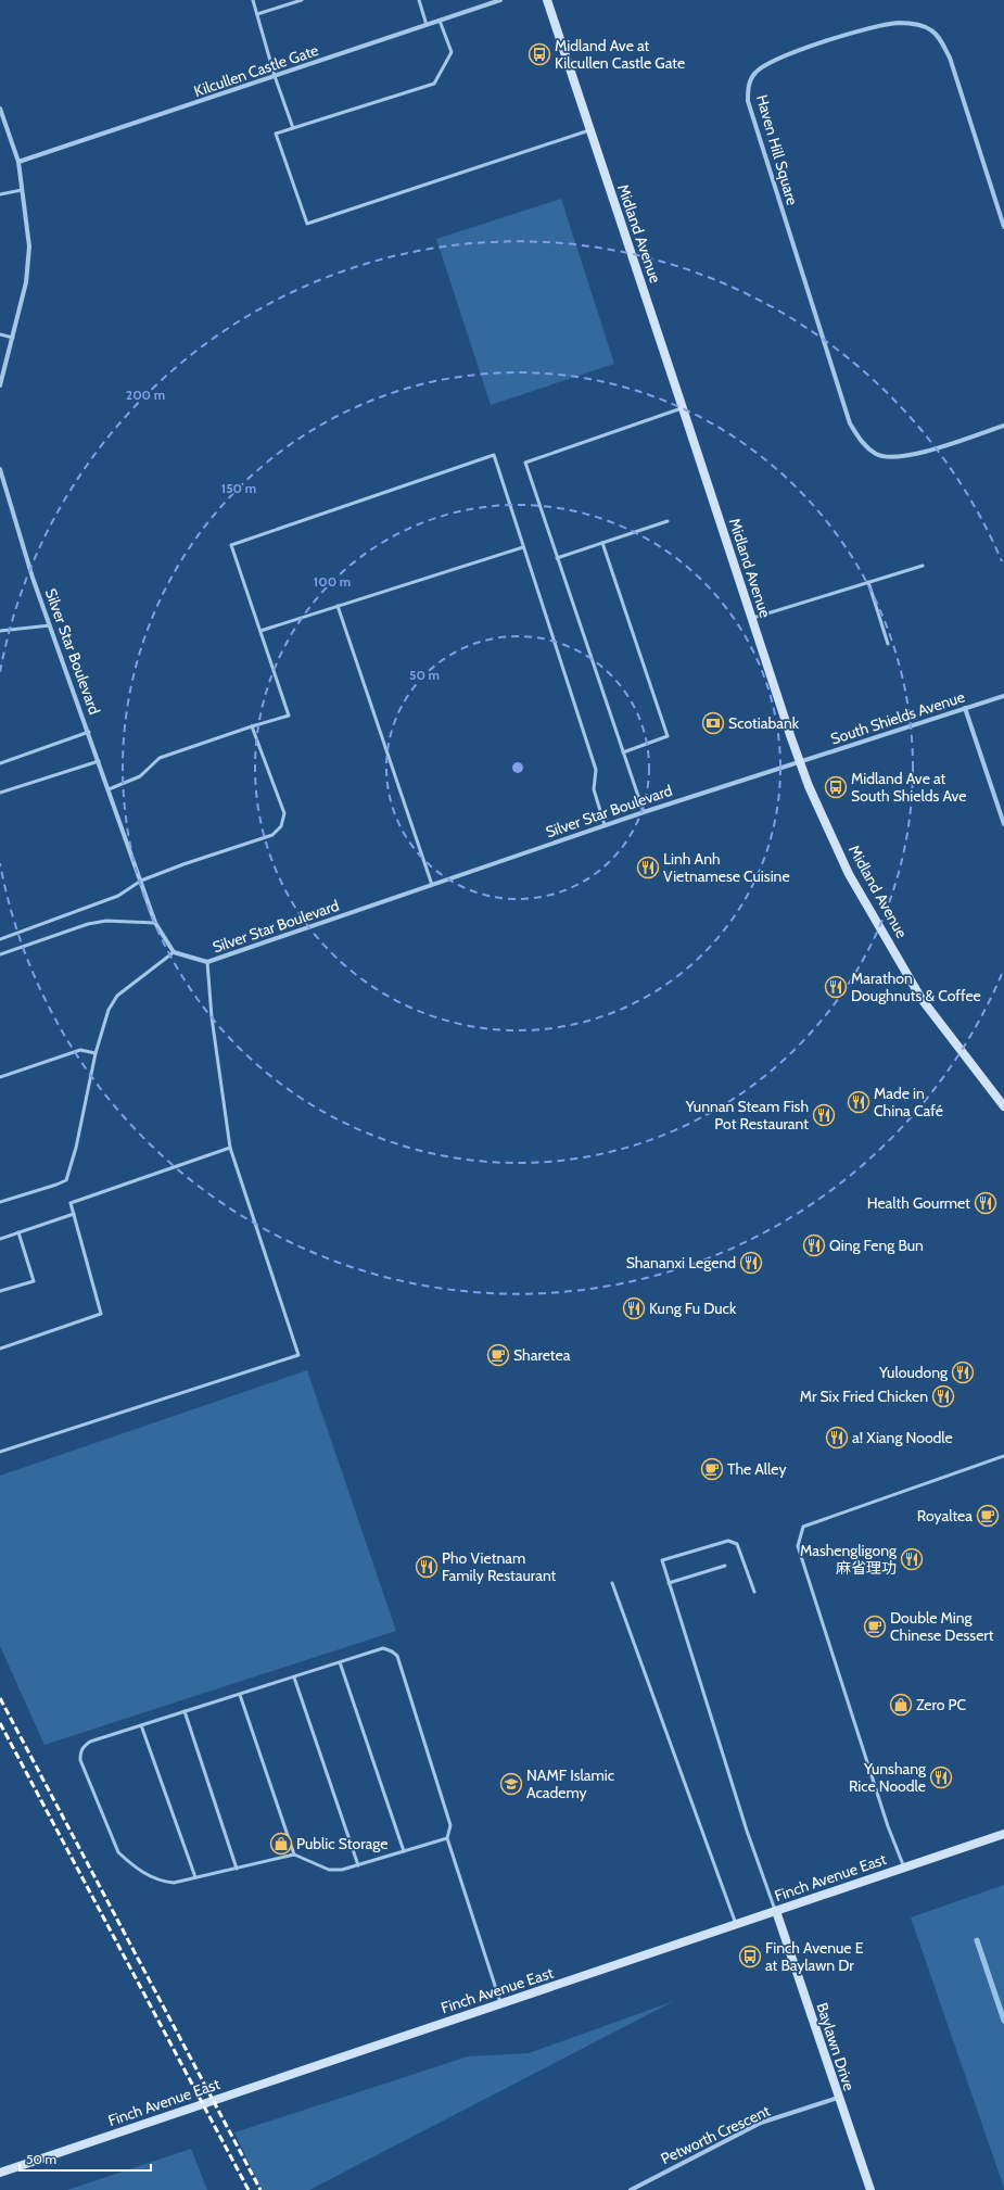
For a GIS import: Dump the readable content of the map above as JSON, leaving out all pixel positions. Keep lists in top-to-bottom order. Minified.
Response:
{"streets":{"main road":["Midland Avenue","Finch Avenue East","Baylawn Drive"],"street":["Kilcullen Castle Gate","Haven Hill Square","Silver Star Boulevard","South Shields Avenue","Petworth Crescent"]},"crossings":[["Midland Avenue","Silver Star Boulevard"],["Midland Avenue","South Shields Avenue"],["Silver Star Boulevard","South Shields Avenue"],["Finch Avenue East","Baylawn Drive"],["Baylawn Drive","Petworth Crescent"]],"places":{"bus stop":["Midland Ave at Kilcullen Castle Gate","Midland Ave at South Shields Ave","Finch Avenue E at Baylawn Dr"],"bank":["Scotiabank"],"restaurant":["Linh Anh Vietnamese Cuisine","Marathon Doughnuts & Coffee","Made in China Café","Yunnan Steam Fish Pot Restaurant","Health Gourmet","Qing Feng Bun","Shananxi Legend","Kung Fu Duck","Yuloudong","Mr Six Fried Chicken","a! Xiang Noodle","Mashengligong 麻省理功","Pho Vietnam Family Restaurant","Yunshang Rice Noodle"],"cafe":["Sharetea","The Alley","Royaltea","Double Ming Chinese Dessert"],"shop":["Zero PC","Public Storage"],"school or university":["NAMF Islamic Academy"]},"scale_bar":"50 m","rings":["200 m","150 m","100 m","50 m"]}
